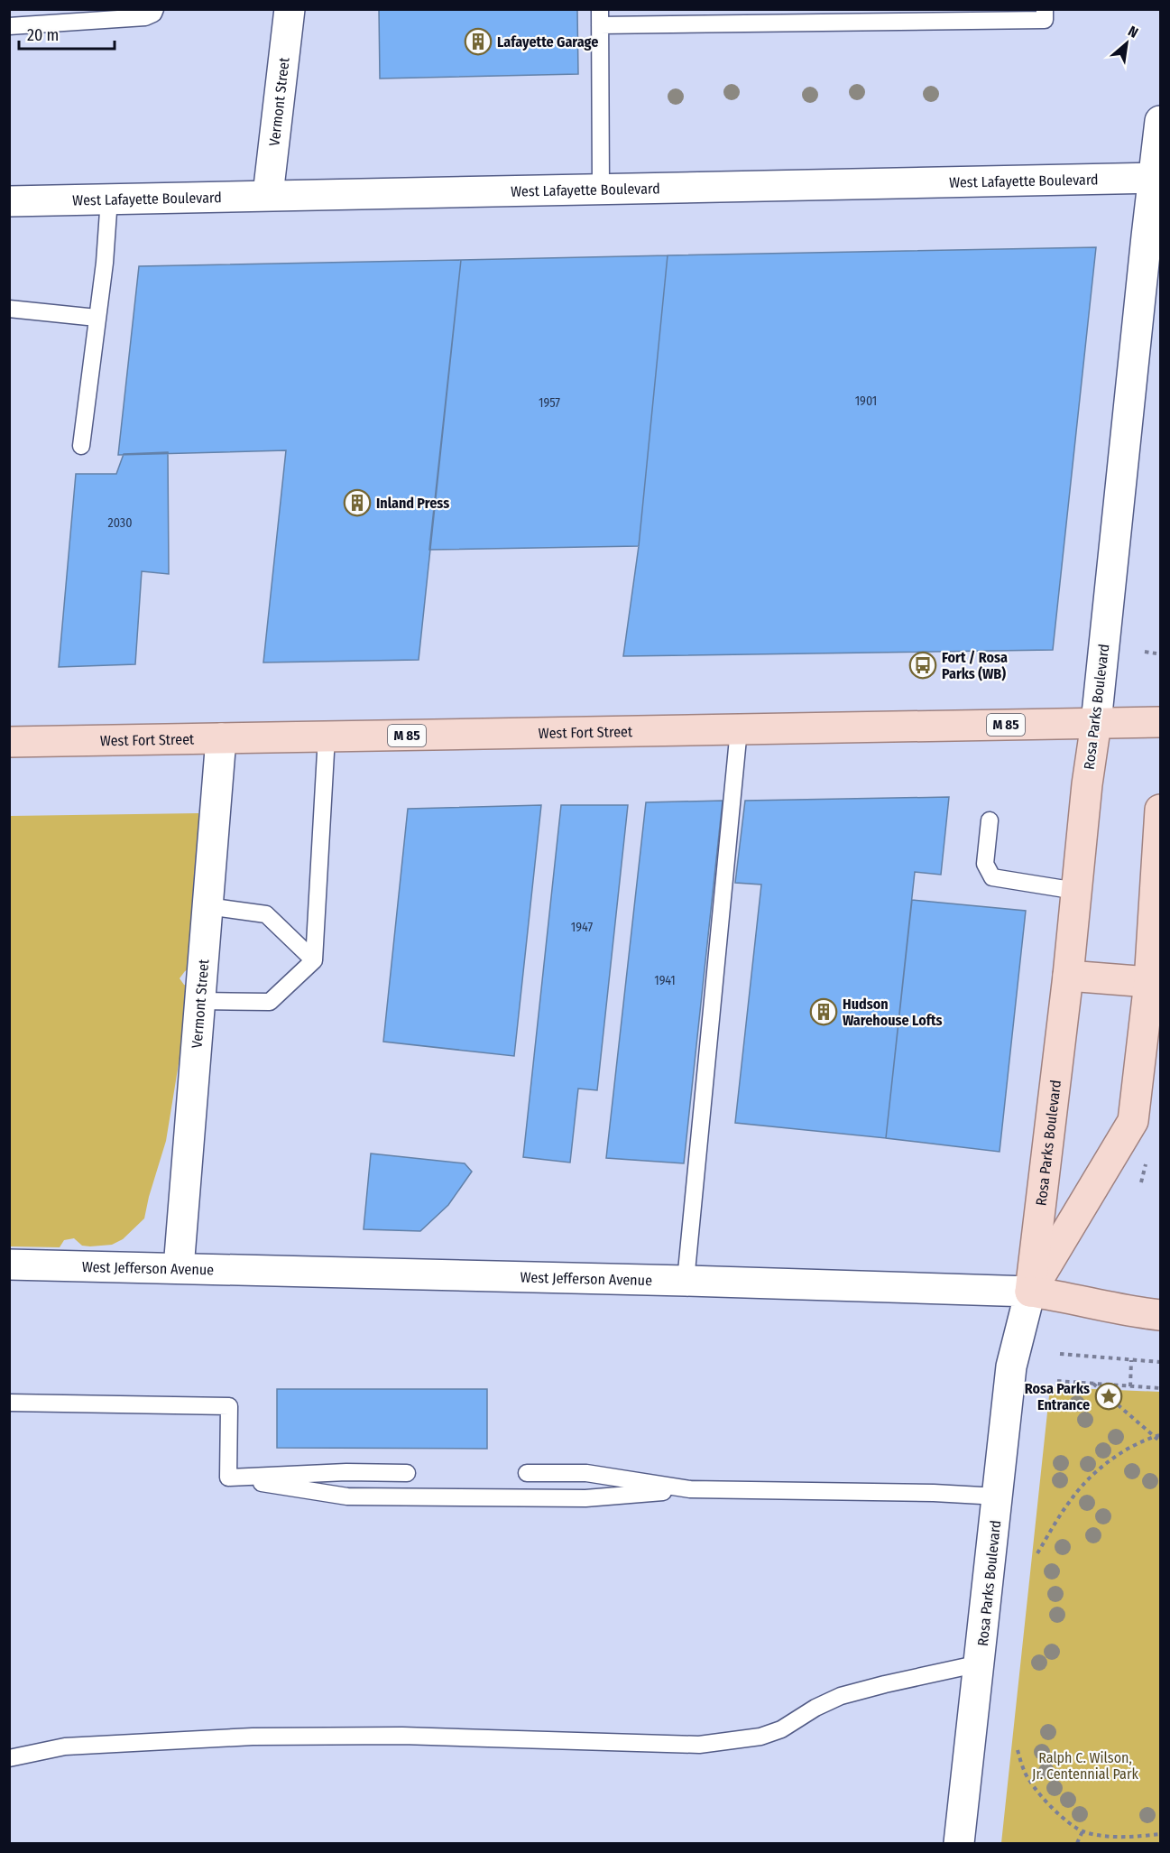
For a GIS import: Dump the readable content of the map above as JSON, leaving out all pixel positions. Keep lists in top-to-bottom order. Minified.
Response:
{"streets":{"main road":["Rosa Parks Boulevard","M 85","West Fort Street","West Jefferson Avenue"],"street":["Vermont Street","West Lafayette Boulevard"]},"crossings":[["Vermont Street","West Lafayette Boulevard"],["Vermont Street","West Fort Street"],["Vermont Street","West Jefferson Avenue"],["West Lafayette Boulevard","Rosa Parks Boulevard"],["Rosa Parks Boulevard","West Fort Street"],["Rosa Parks Boulevard","West Jefferson Avenue"]],"parks":["Ralph C. Wilson, Jr. Centennial Park"],"places":{"building":["Lafayette Garage","Inland Press","Hudson Warehouse Lofts"],"bus stop":["Fort / Rosa Parks (WB)"],"place":["Rosa Parks Entrance"]},"house_numbers":["1901","1957","2030","1947","1941"],"scale_bar":"20 m","north":"top right"}
